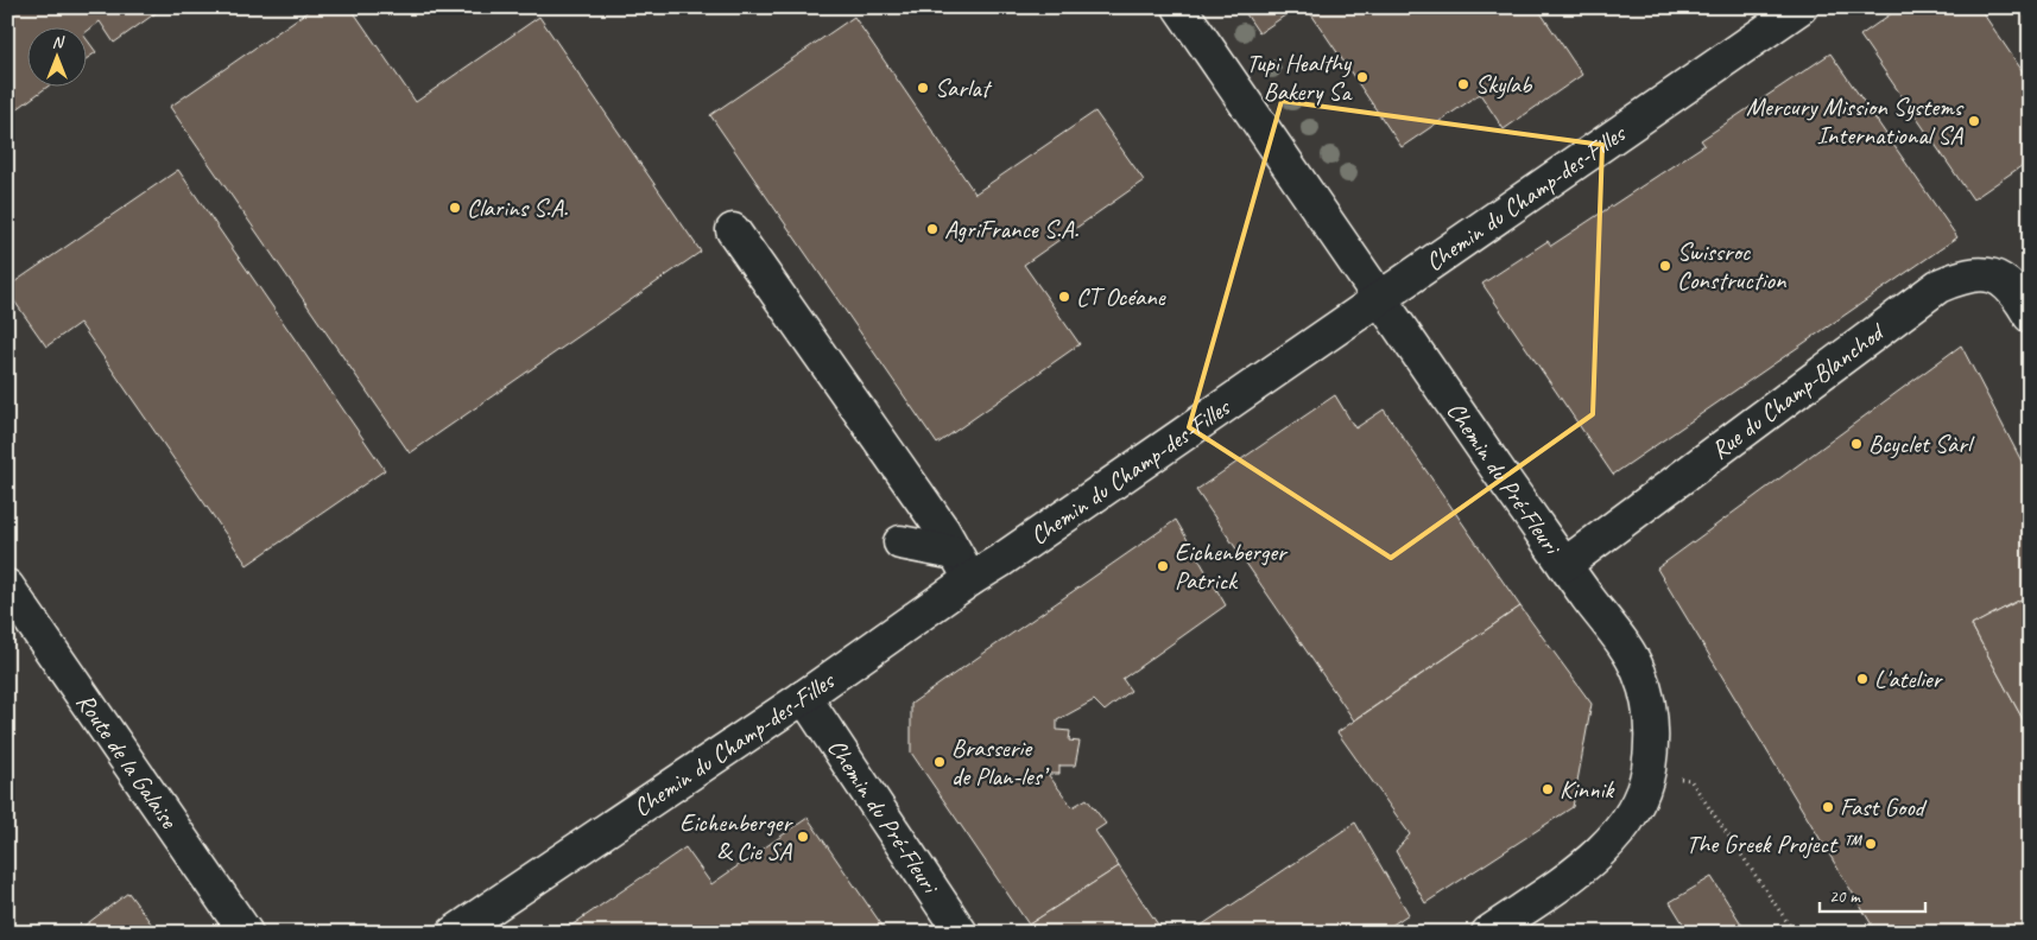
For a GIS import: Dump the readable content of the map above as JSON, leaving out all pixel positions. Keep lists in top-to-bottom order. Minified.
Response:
{"streets":{"street":["Chemin du Champ-des-Filles","Rue du Champ-Blanchod","Chemin du Pré-Fleuri","Route de la Galaise"]},"crossings":[["Chemin du Champ-des-Filles","Chemin du Pré-Fleuri"],["Rue du Champ-Blanchod","Chemin du Pré-Fleuri"]],"places":["Tupi Healthy Bakery Sa","Skylab","Sarlat","Mercury Mission Systems International SA","Clarins S.A.","AgriFrance S.A.","Swissroc Construction","CT Océane","Bcyclet Sàrl","Eichenberger Patrick","L'atelier","Brasserie de Plan-les’","Kinnik","Fast Good","Eichenberger & Cie SA","The Greek Project ™"],"scale_bar":"20 m","north":"top"}
